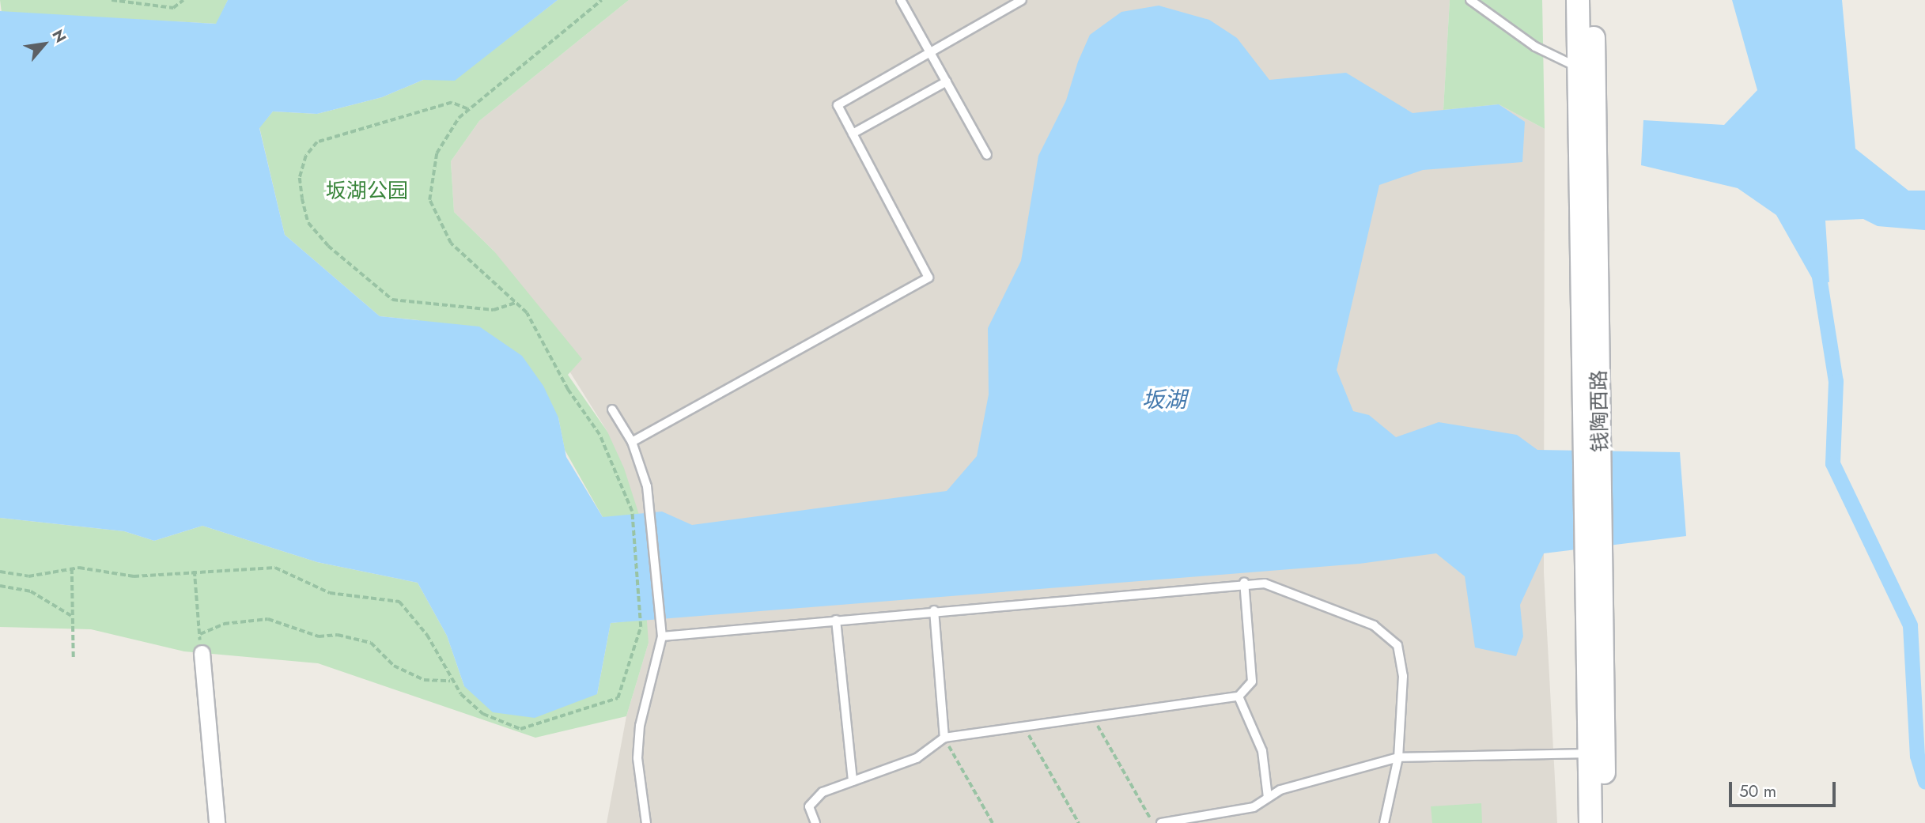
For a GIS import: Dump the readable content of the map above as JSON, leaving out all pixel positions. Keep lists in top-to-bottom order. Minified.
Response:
{"streets":{"street":["钱陶西路"]},"water":["坂湖"],"parks":["坂湖公园"],"scale_bar":"50 m","north":"top right"}
